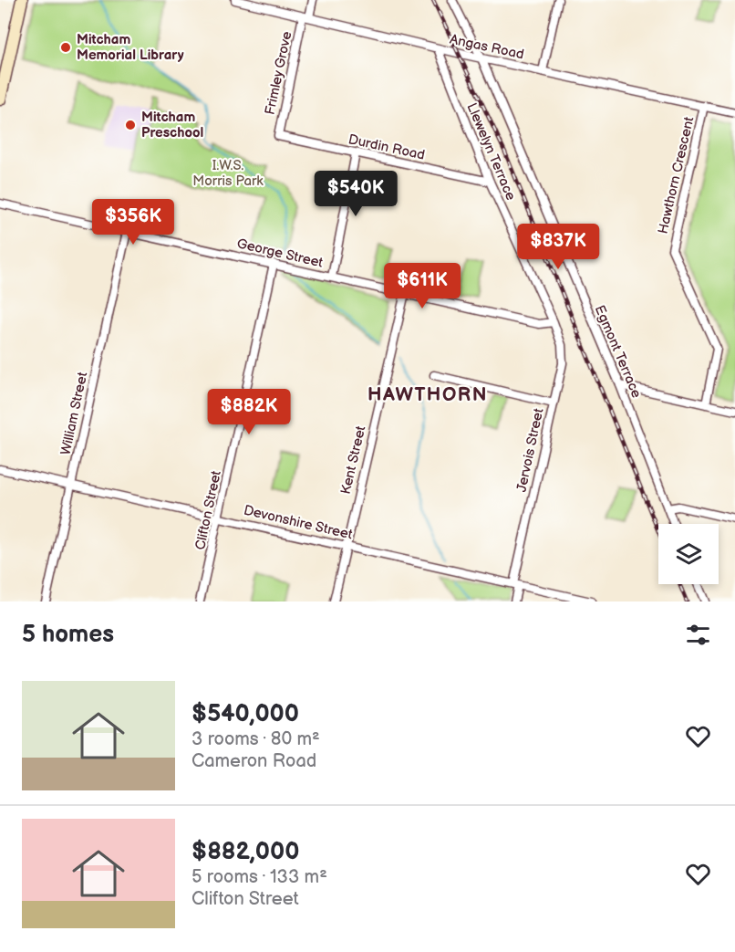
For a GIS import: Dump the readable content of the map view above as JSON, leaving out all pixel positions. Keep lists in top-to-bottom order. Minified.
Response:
{"streets":{"street":["Angas Road","Frimley Grove","Durdin Road","Llewelyn Terrace","Hawthorn Crescent","George Street","Egmont Terrace","William Street","Jervois Street","Kent Street","Clifton Street","Devonshire Street"]},"crossings":[["Angas Road","Frimley Grove"],["Angas Road","Llewelyn Terrace"],["Angas Road","Hawthorn Crescent"],["Angas Road","Egmont Terrace"],["Frimley Grove","Durdin Road"],["Durdin Road","Llewelyn Terrace"],["Llewelyn Terrace","George Street"],["Llewelyn Terrace","Jervois Street"],["George Street","William Street"],["George Street","Jervois Street"],["George Street","Kent Street"],["George Street","Clifton Street"],["William Street","Devonshire Street"],["Jervois Street","Devonshire Street"],["Kent Street","Devonshire Street"],["Clifton Street","Devonshire Street"]],"districts":["HAWTHORN"],"parks":["I.W.S. Morris Park"],"places":["Mitcham Memorial Library","Mitcham Preschool"],"page":{"price":["$540K","$356K","$837K","$611K","$882K"],"heading":"5 homes","list":[{"name":"$540,000","note":"3 rooms · 80 m² · Cameron Road"},{"name":"$882,000","note":"5 rooms · 133 m² · Clifton Street"}]}}
